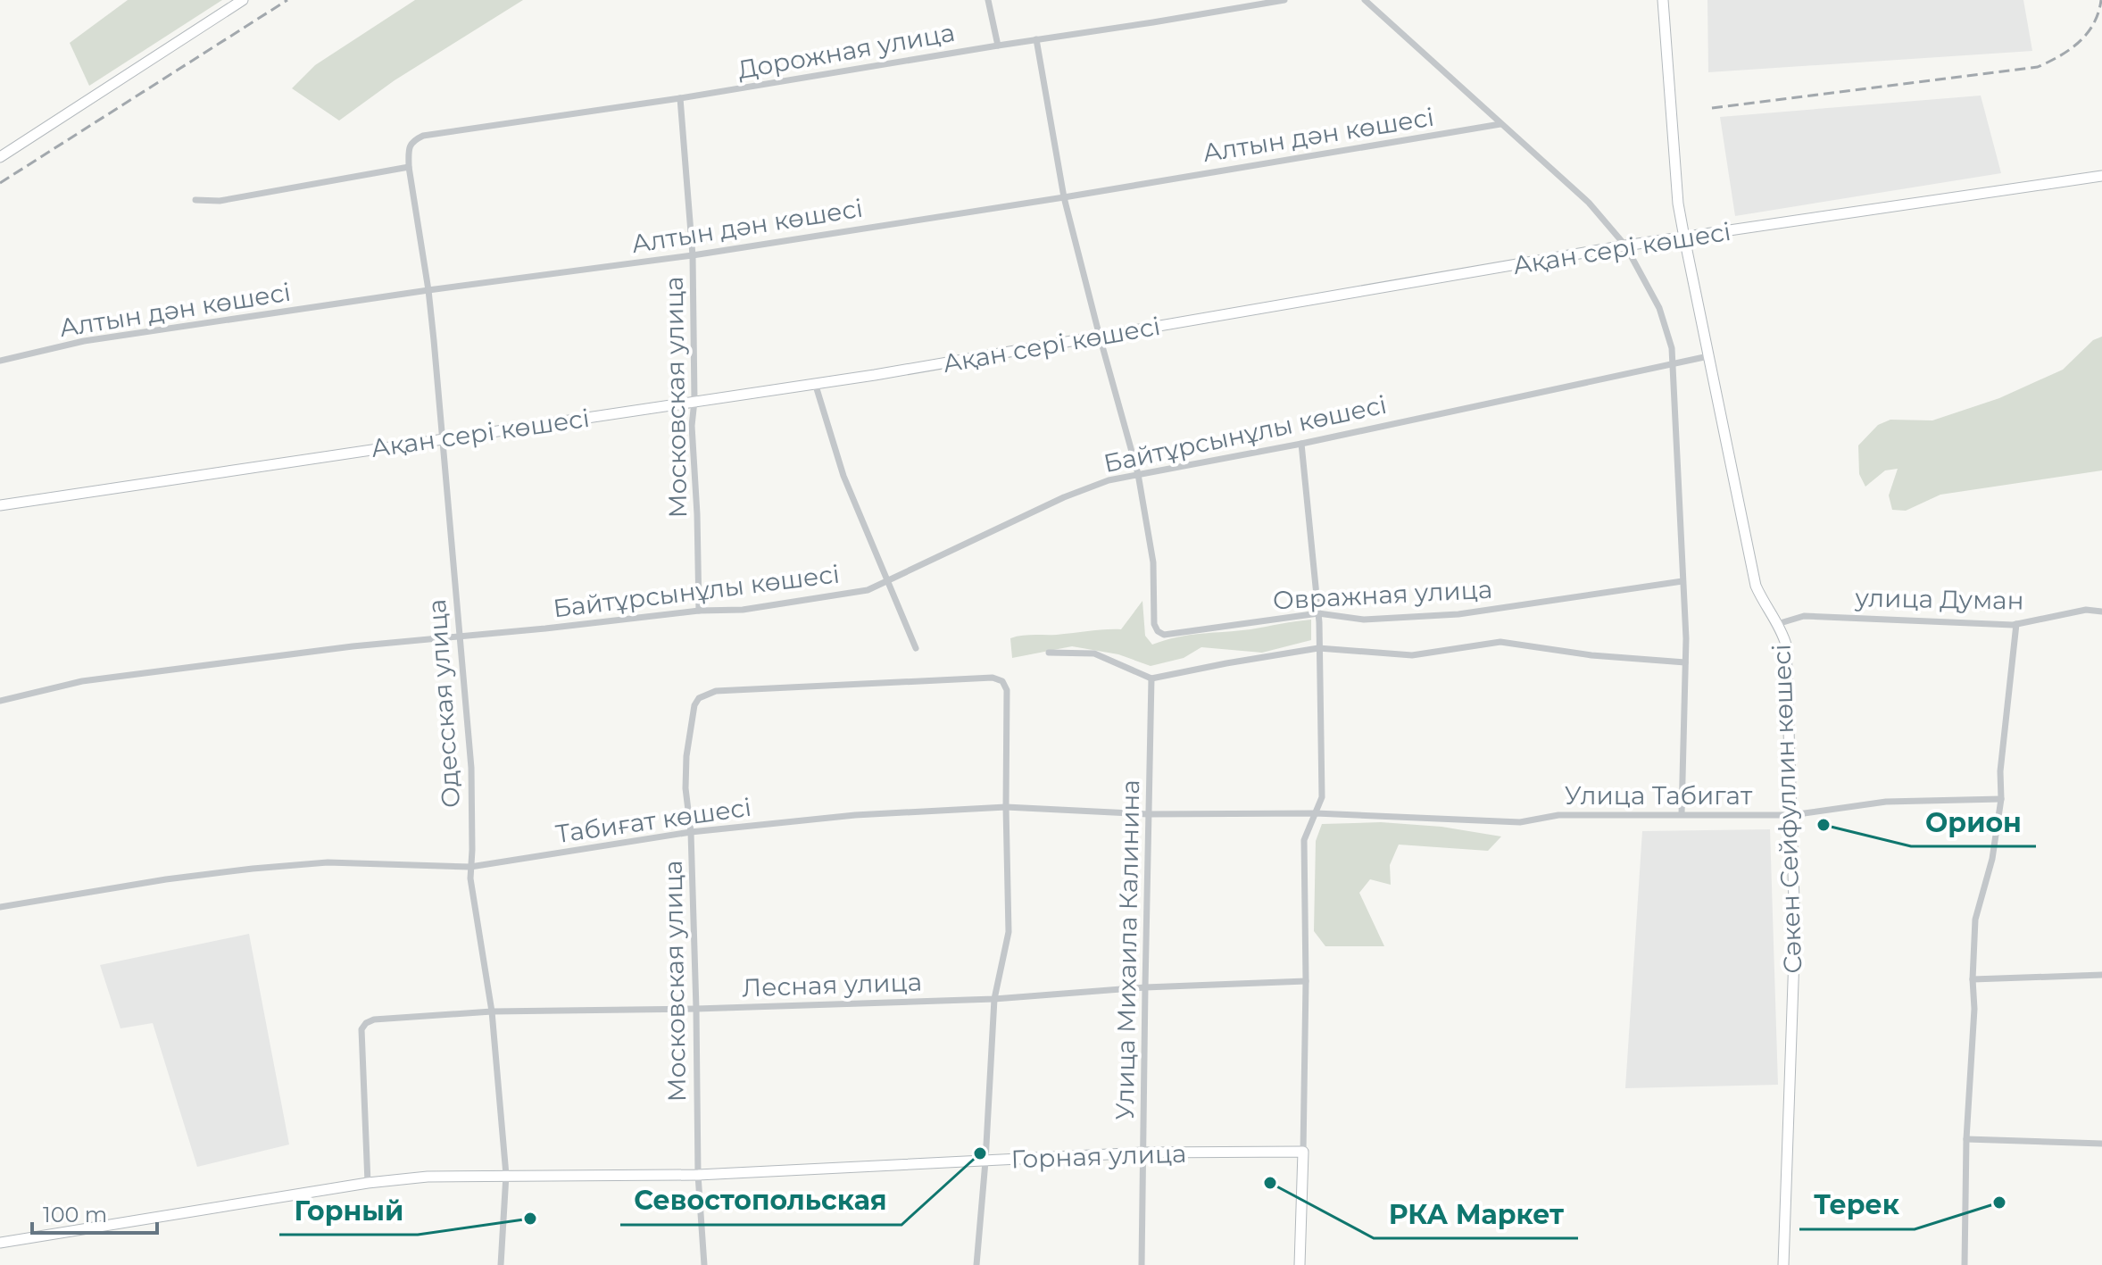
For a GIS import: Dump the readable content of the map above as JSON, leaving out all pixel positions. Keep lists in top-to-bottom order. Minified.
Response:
{"streets":{"street":["Дорожная улица","Алтын дән көшесі","Ақан сері көшесі","Московская улица","Байтұрсынұлы көшесі","Овражная улица","улица Думан","Одесская улица","Улица Табигат","Сәкен Сейфуллин көшесі","Табиғат көшесі","Улица Михаила Калинина","Лесная улица","Горная улица"]},"crossings":[["Дорожная улица","Московская улица"],["Дорожная улица","Одесская улица"],["Алтын дән көшесі","Московская улица"],["Алтын дән көшесі","Одесская улица"],["Ақан сері көшесі","Московская улица"],["Ақан сері көшесі","Одесская улица"],["Ақан сері көшесі","Сәкен Сейфуллин көшесі"],["Московская улица","Байтұрсынұлы көшесі"],["Московская улица","Табиғат көшесі"],["Московская улица","Лесная улица"],["Московская улица","Горная улица"],["Байтұрсынұлы көшесі","Овражная улица"],["Байтұрсынұлы көшесі","Одесская улица"],["Байтұрсынұлы көшесі","Сәкен Сейфуллин көшесі"],["Овражная улица","Улица Михаила Калинина"],["улица Думан","Сәкен Сейфуллин көшесі"],["Одесская улица","Табиғат көшесі"],["Одесская улица","Лесная улица"],["Одесская улица","Горная улица"],["Улица Табигат","Сәкен Сейфуллин көшесі"],["Улица Табигат","Табиғат көшесі"],["Табиғат көшесі","Улица Михаила Калинина"],["Улица Михаила Калинина","Лесная улица"],["Улица Михаила Калинина","Горная улица"],["Лесная улица","Горная улица"]],"places":["Орион","Севостопольская","РКА Маркет","Терек","Горный"],"scale_bar":"100 m"}
